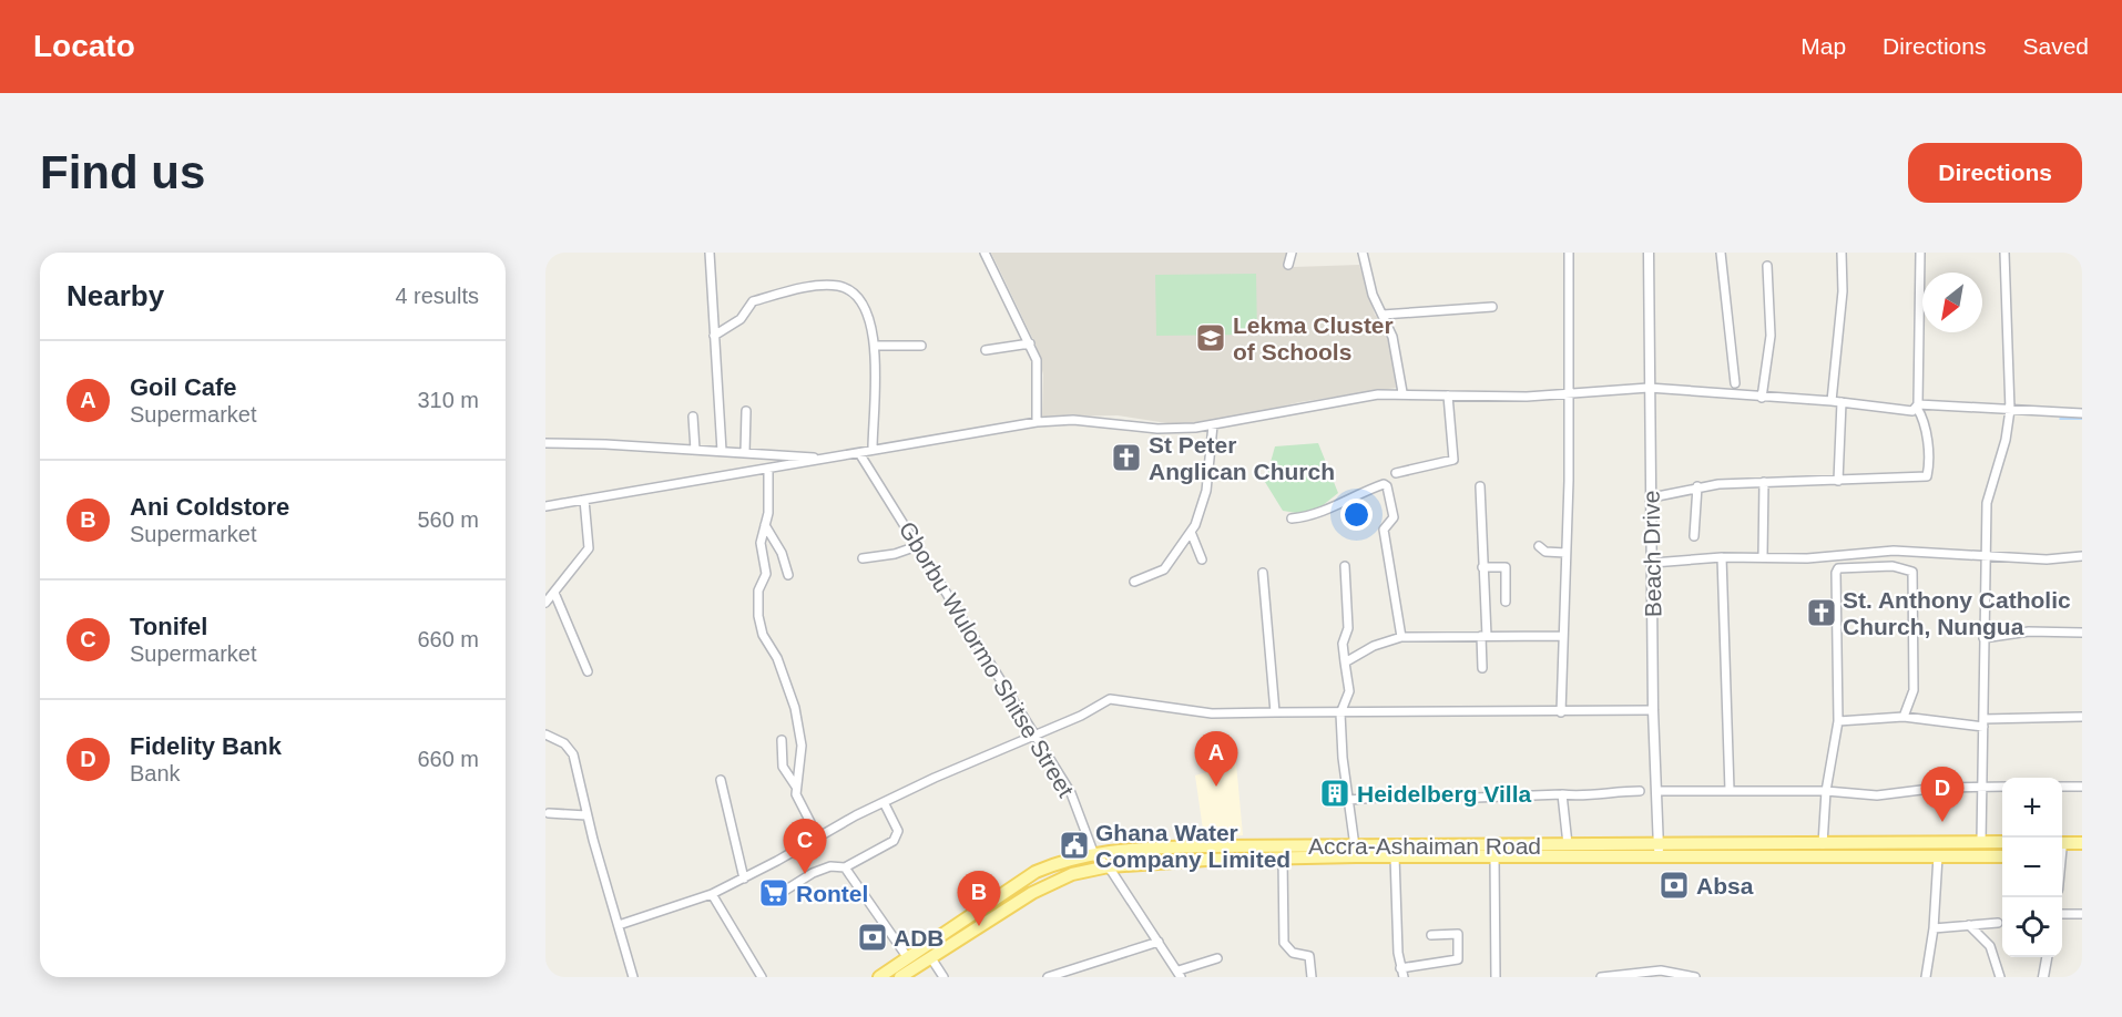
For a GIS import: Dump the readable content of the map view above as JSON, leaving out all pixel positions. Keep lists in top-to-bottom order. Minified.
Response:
{"streets":{"main road":["Accra-Ashaiman Road"],"street":["Beach Drive","Gborbu Wulormo Shitse Street"]},"crossings":[["Beach Drive","Accra-Ashaiman Road"],["Gborbu Wulormo Shitse Street","Accra-Ashaiman Road"]],"places":{"school or university":["Lekma Cluster of Schools"],"church":["St Peter Anglican Church","St. Anthony Catholic Church, Nungua"],"building":["Heidelberg Villa"],"public building":["Ghana Water Company Limited"],"bank":["Absa","ADB"],"supermarket":["Rontel"]},"north":"bottom left","page":{"header":"Locato","nav":["Map","Directions","Saved"],"buttons":"Directions","title":"Find us","heading":["Nearby","4 results"],"list":[{"mark":"A","name":"Goil Cafe","note":"Supermarket","value":"310 m"},{"mark":"B","name":"Ani Coldstore","note":"Supermarket","value":"560 m"},{"mark":"C","name":"Tonifel","note":"Supermarket","value":"660 m"},{"mark":"D","name":"Fidelity Bank","note":"Bank","value":"660 m"}],"pins":["A","D","C","B"],"map_buttons":["+","−"]}}
